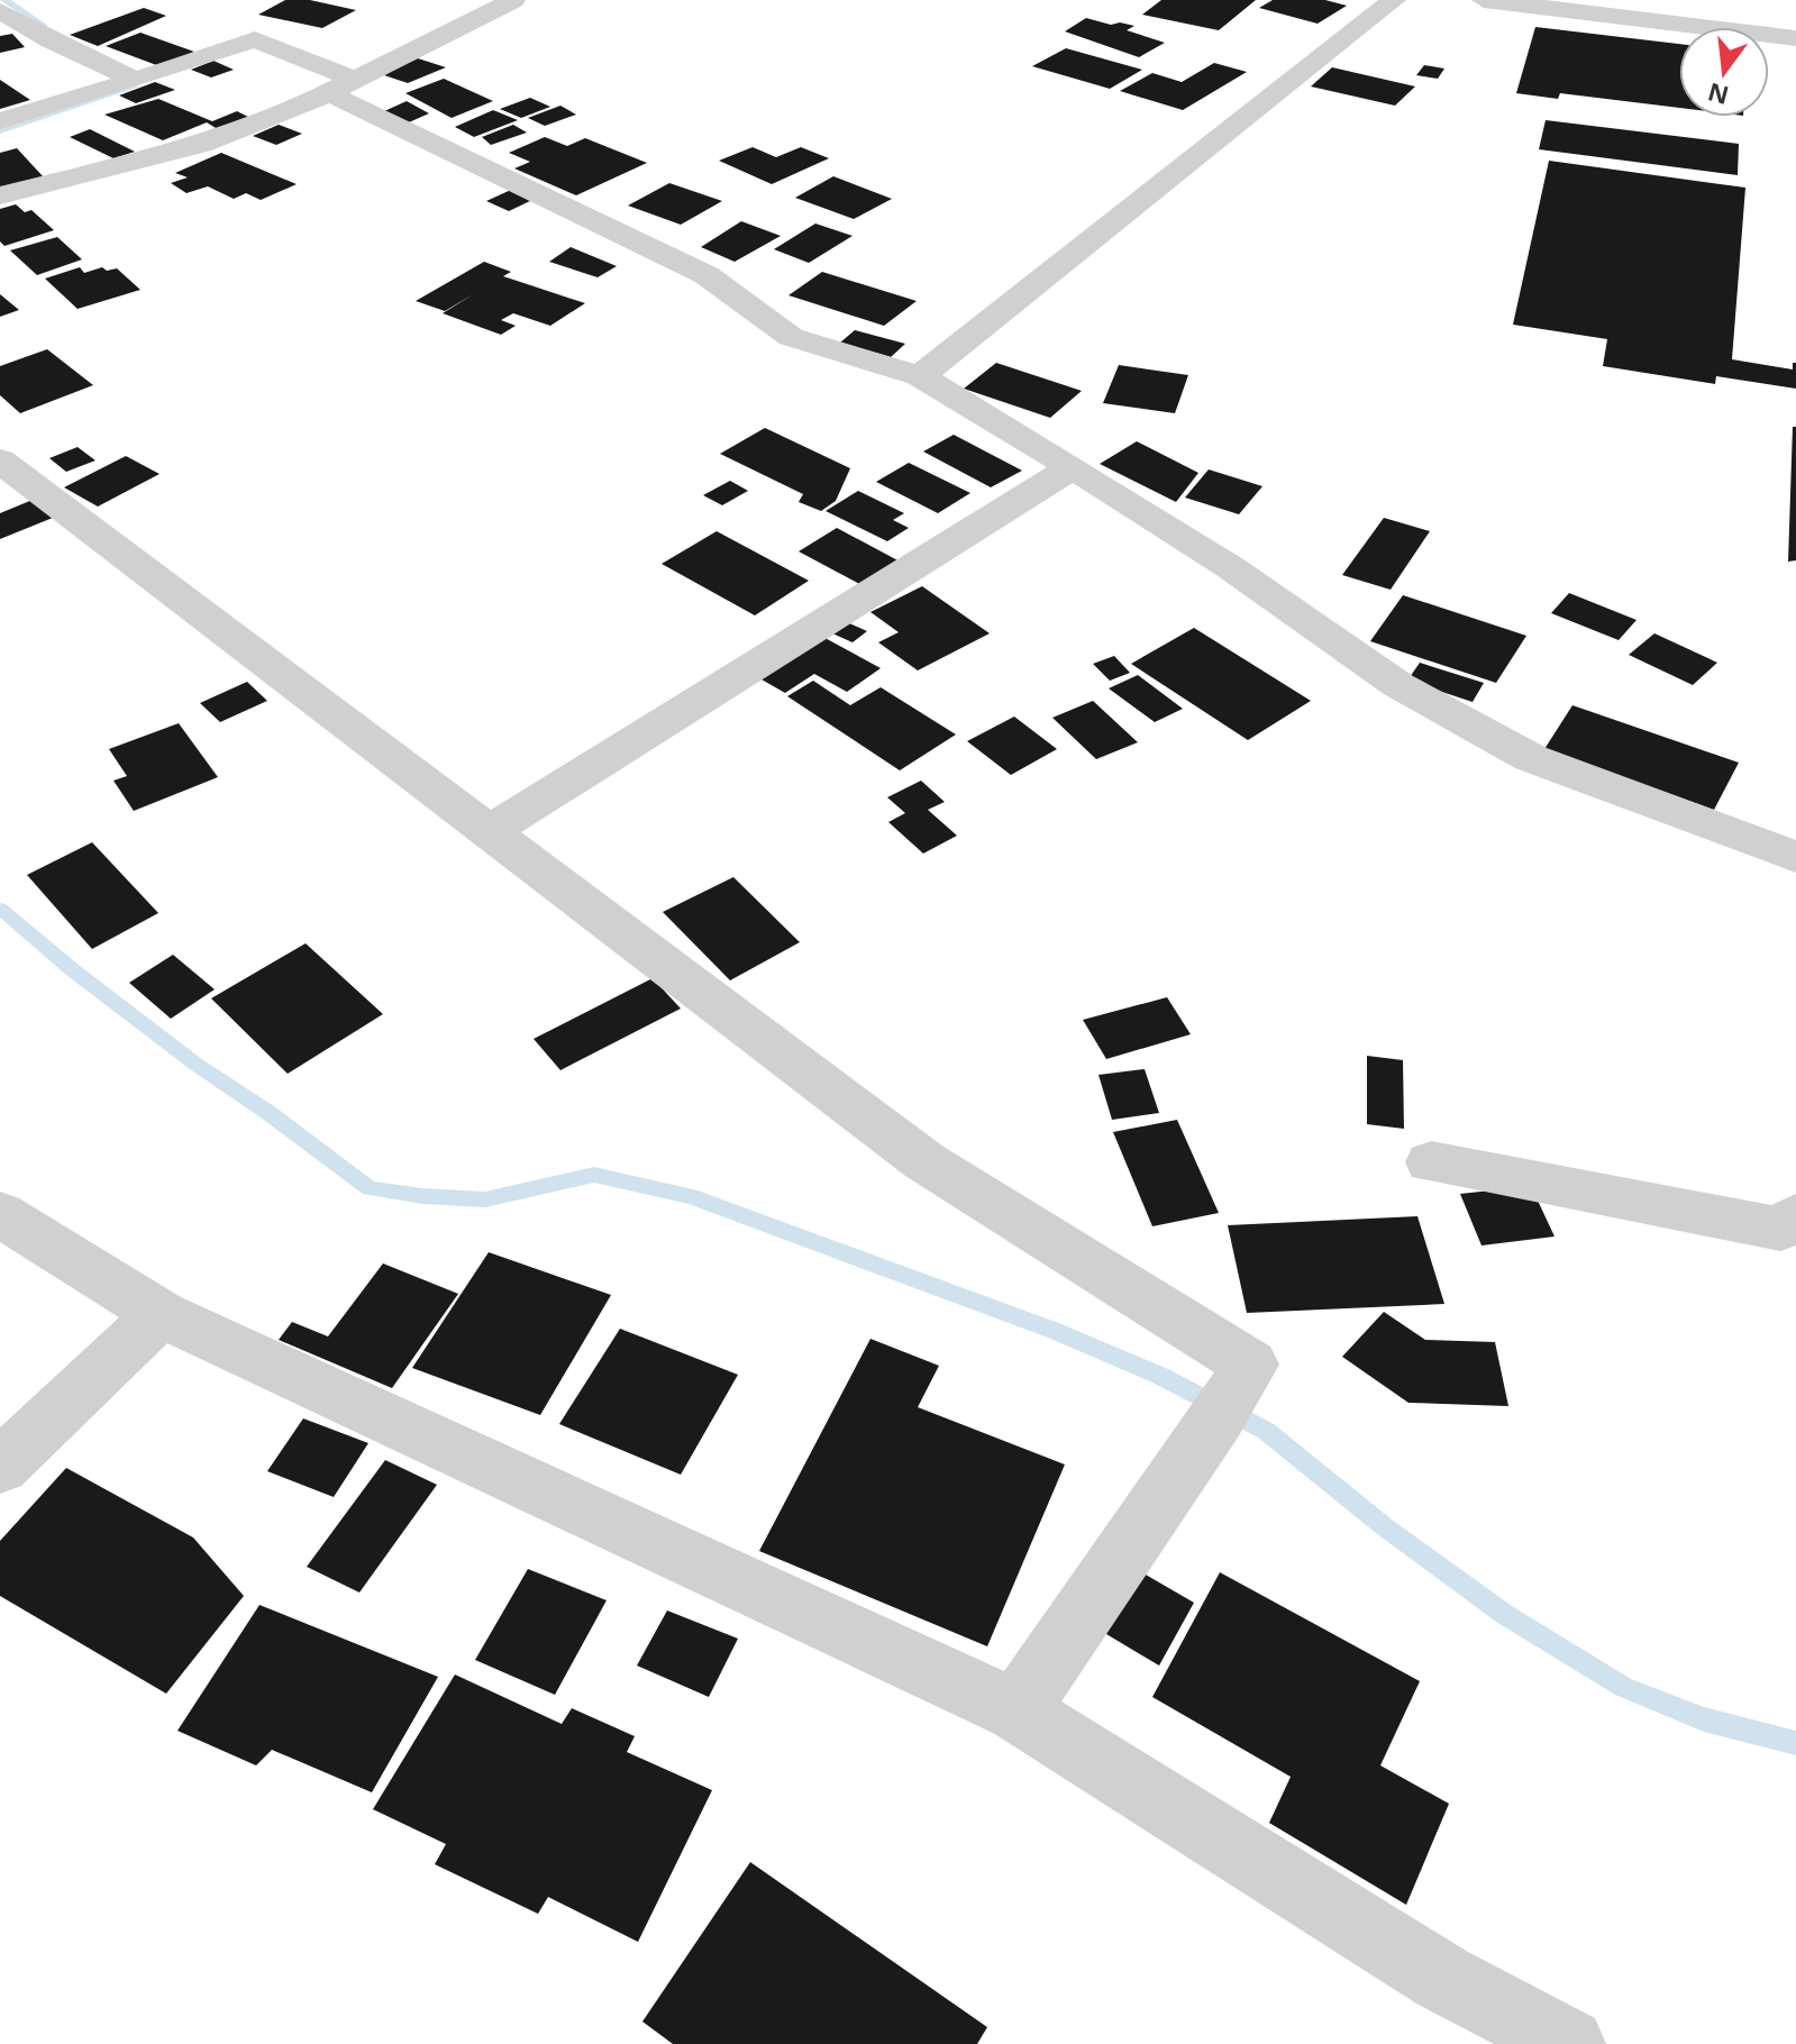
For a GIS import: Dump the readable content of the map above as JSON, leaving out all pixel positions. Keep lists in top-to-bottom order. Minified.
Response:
{"north":"bottom"}
